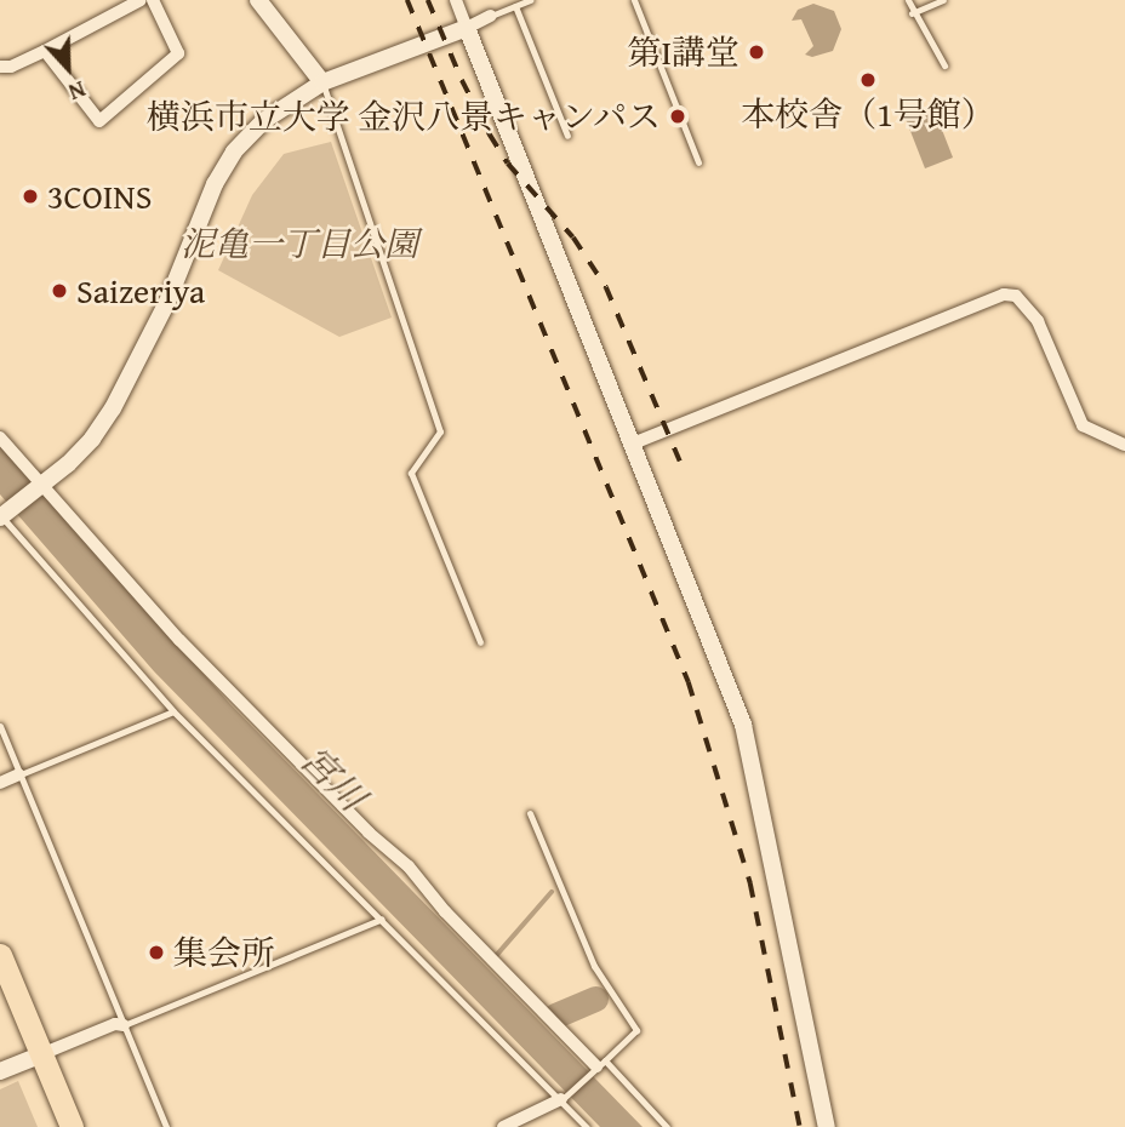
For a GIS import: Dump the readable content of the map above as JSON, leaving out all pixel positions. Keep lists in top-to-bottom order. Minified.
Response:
{"water":["宮川"],"parks":["泥亀一丁目公園"],"places":["第Ⅰ講堂","本校舎（1号館）","横浜市立大学 金沢八景キャンパス","3COINS","Saizeriya","集会所"],"north":"bottom"}
